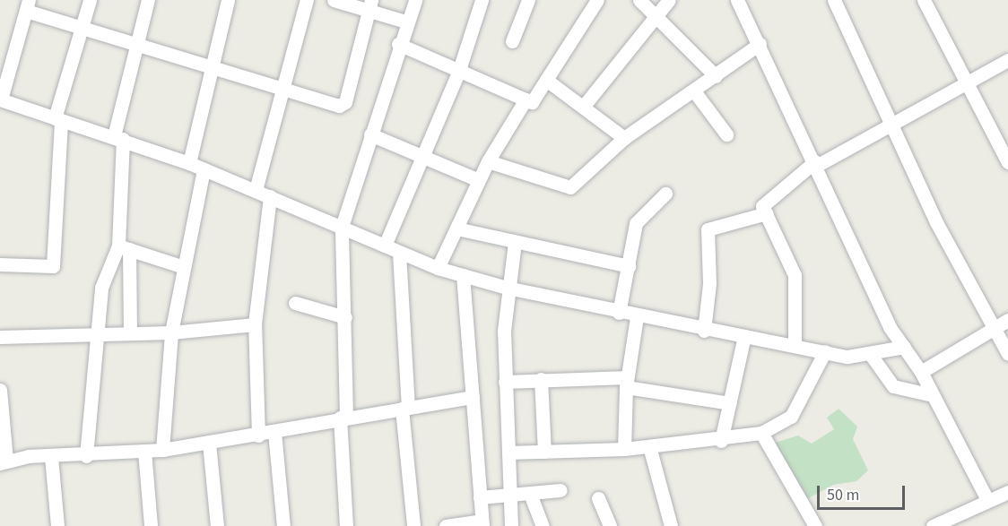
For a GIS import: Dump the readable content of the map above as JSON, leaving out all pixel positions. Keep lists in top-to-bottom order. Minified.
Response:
{"scale_bar":"50 m"}
